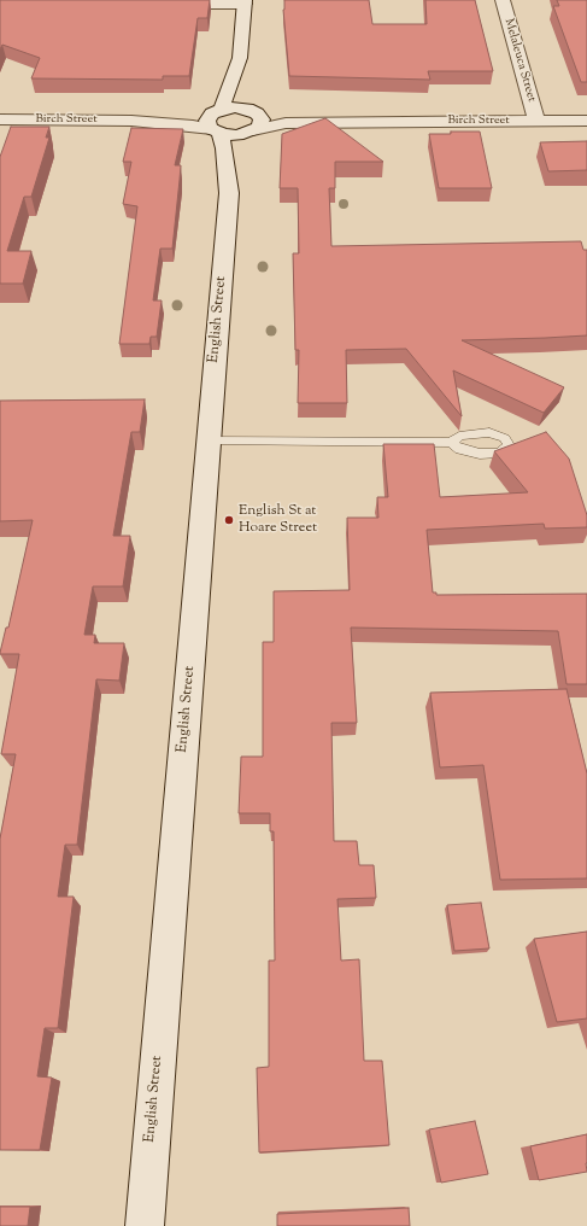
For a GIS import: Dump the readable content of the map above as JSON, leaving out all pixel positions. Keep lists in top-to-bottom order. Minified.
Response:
{"streets":{"street":["Melaleuca Street","Birch Street","English Street"]},"crossings":[["Melaleuca Street","Birch Street"],["Birch Street","English Street"]],"places":["English St at Hoare Street"]}
